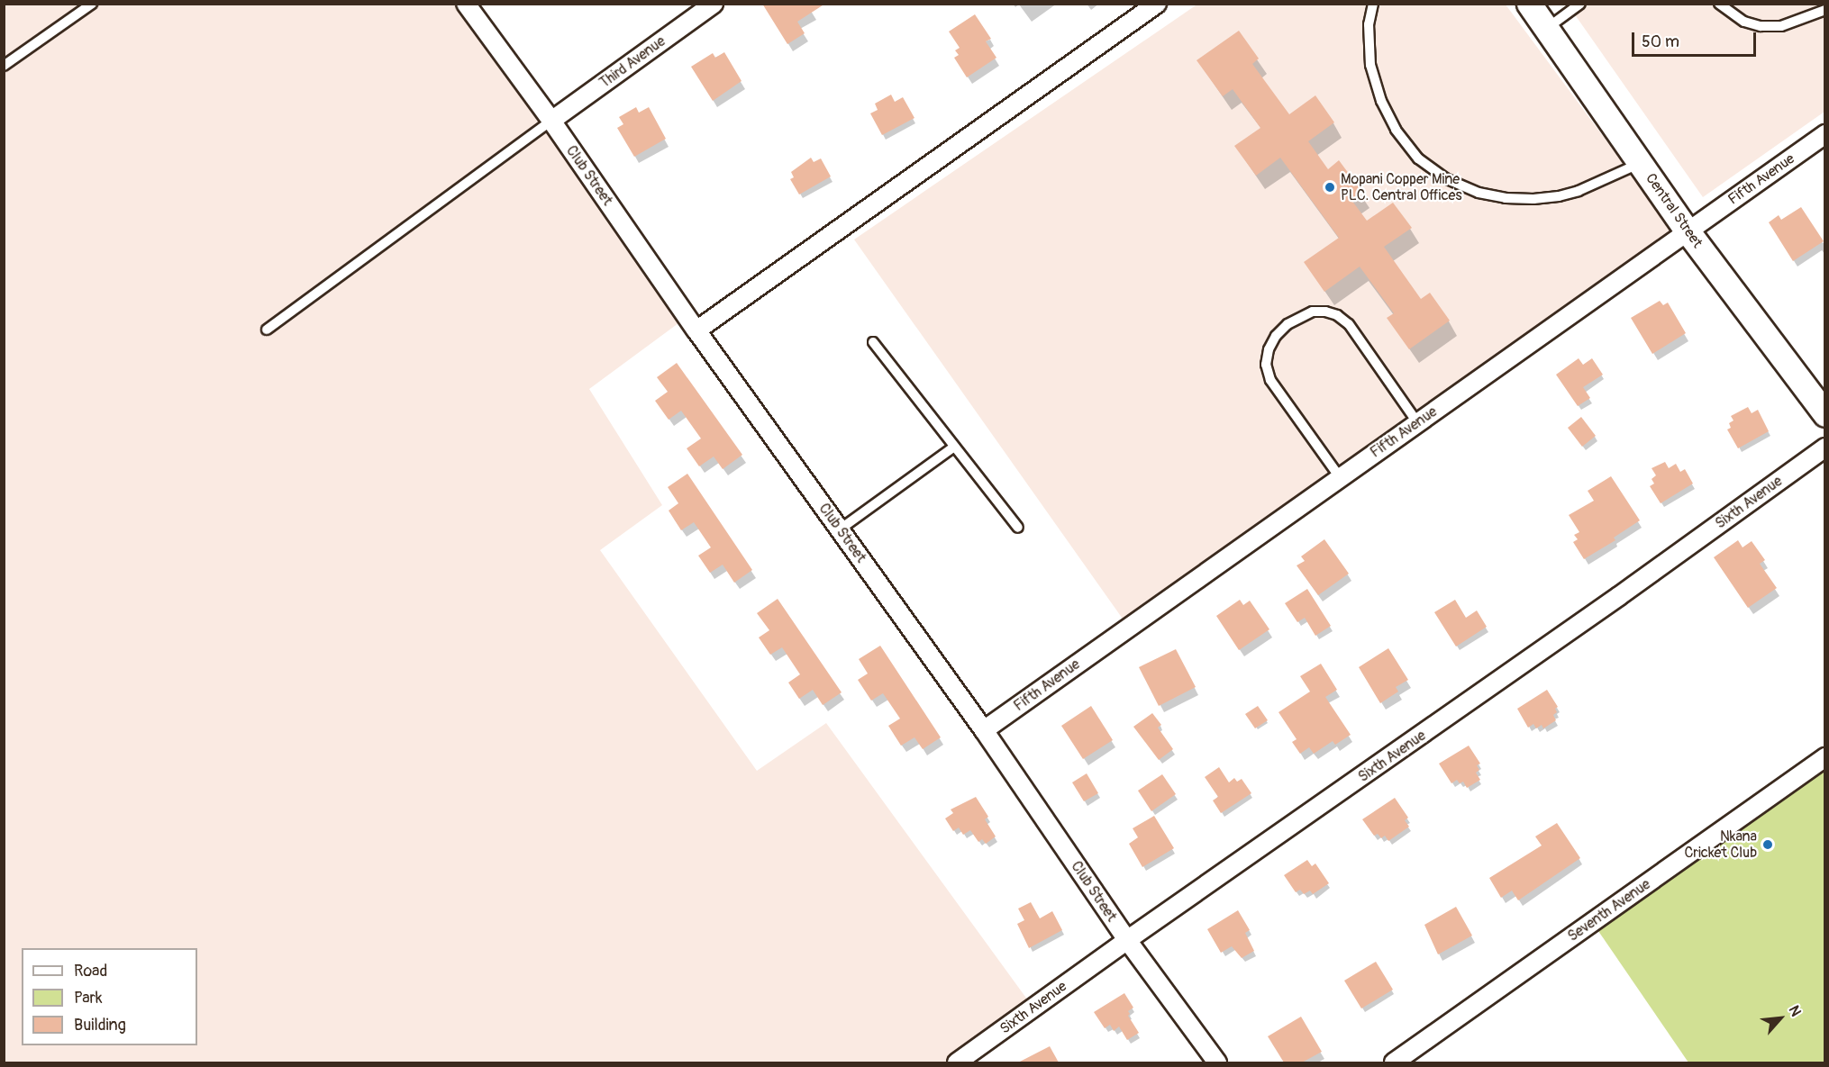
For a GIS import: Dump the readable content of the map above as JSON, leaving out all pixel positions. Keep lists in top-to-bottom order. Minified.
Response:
{"streets":{"main road":["Central Street"],"street":["Third Avenue","Club Street","Fifth Avenue","Sixth Avenue","Seventh Avenue"]},"crossings":[["Third Avenue","Club Street"],["Club Street","Fifth Avenue"],["Club Street","Sixth Avenue"],["Fifth Avenue","Central Street"]],"places":["Mopani Copper Mine PLC. Central Offices","Nkana Cricket Club"],"legend":["Road","Park","Building"],"scale_bar":"50 m","north":"top right"}
